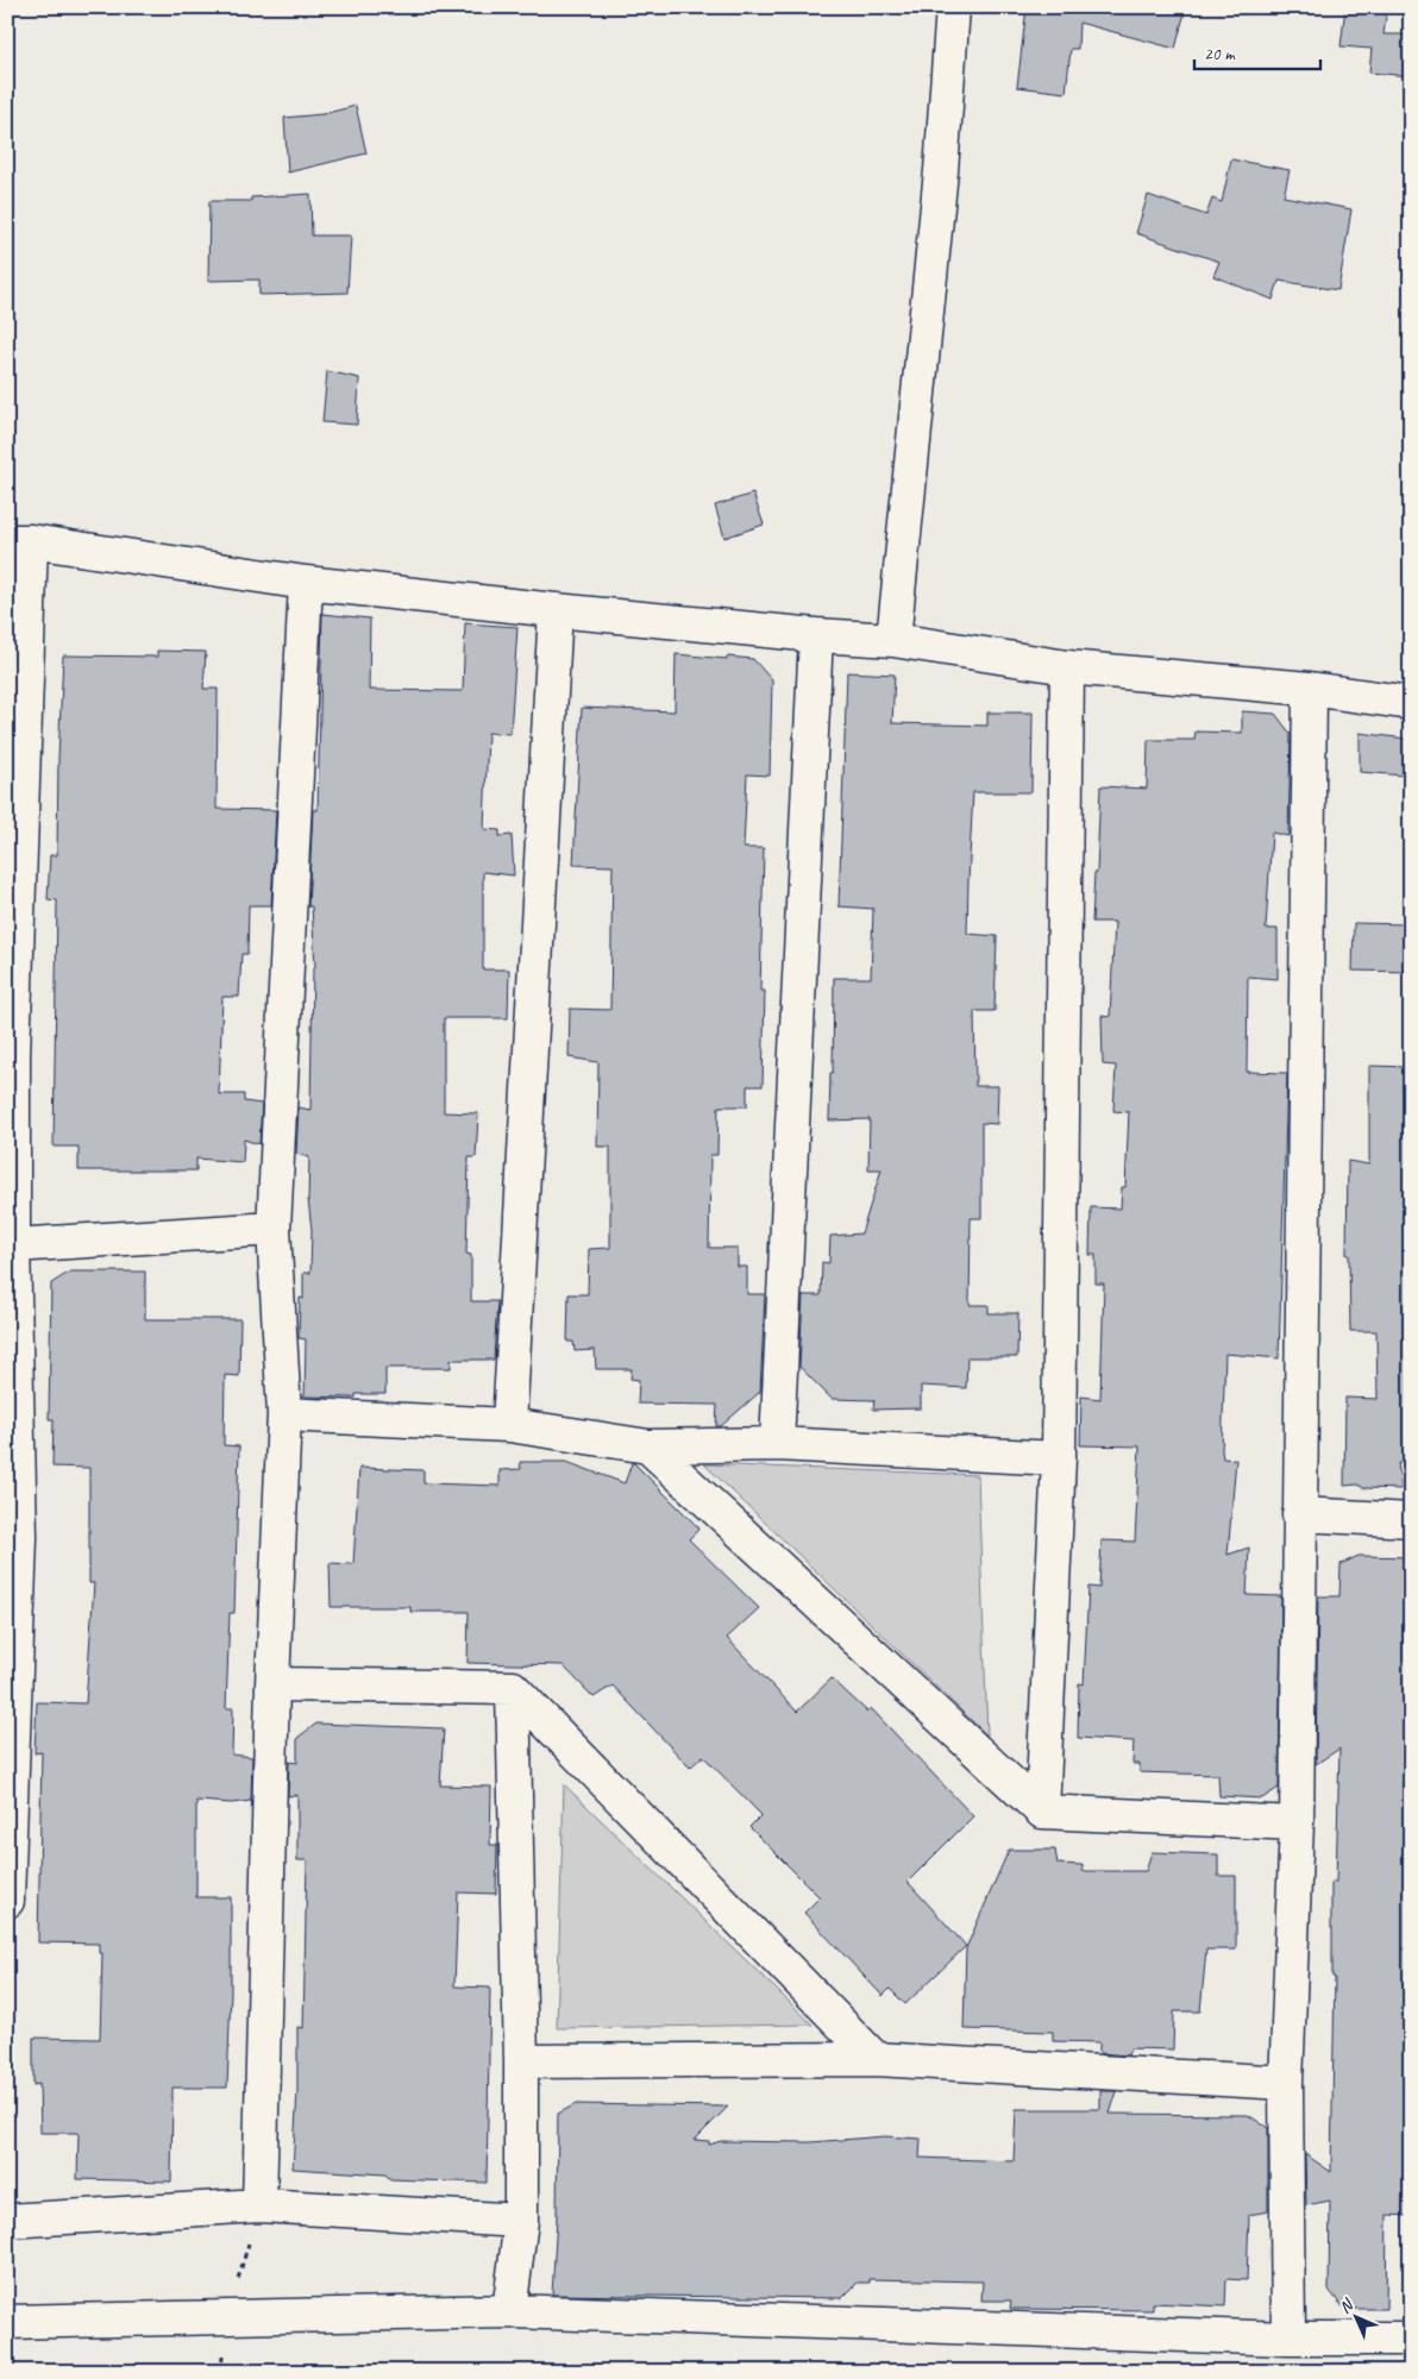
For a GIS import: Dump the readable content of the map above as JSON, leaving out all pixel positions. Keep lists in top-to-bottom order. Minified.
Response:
{"scale_bar":"20 m","north":"top left"}
